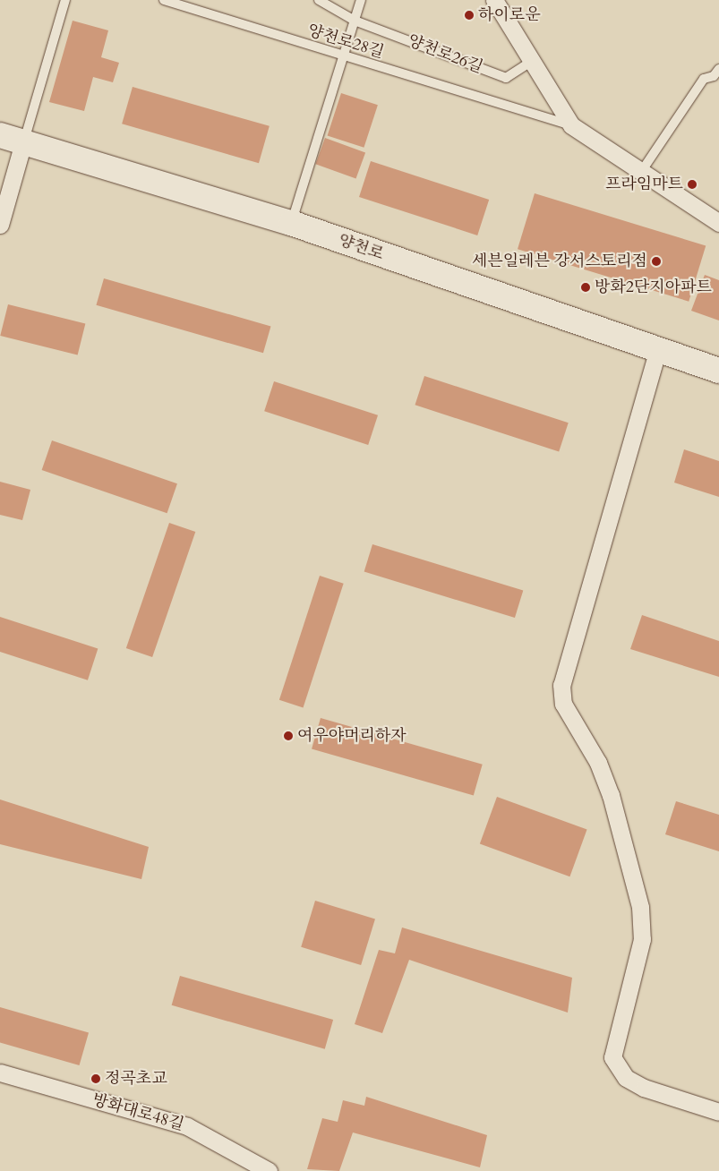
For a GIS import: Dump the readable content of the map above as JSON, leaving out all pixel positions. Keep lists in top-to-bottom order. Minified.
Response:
{"streets":{"main road":["양천로"],"street":["방화대로48길"],"lane":["양천로28길","양천로26길"]},"crossings":[["양천로28길","양천로26길"]],"places":["하이로운","프라임마트","세븐일레븐 강서스토리점","방화2단지아파트","여우야머리하자","정곡초교"]}
